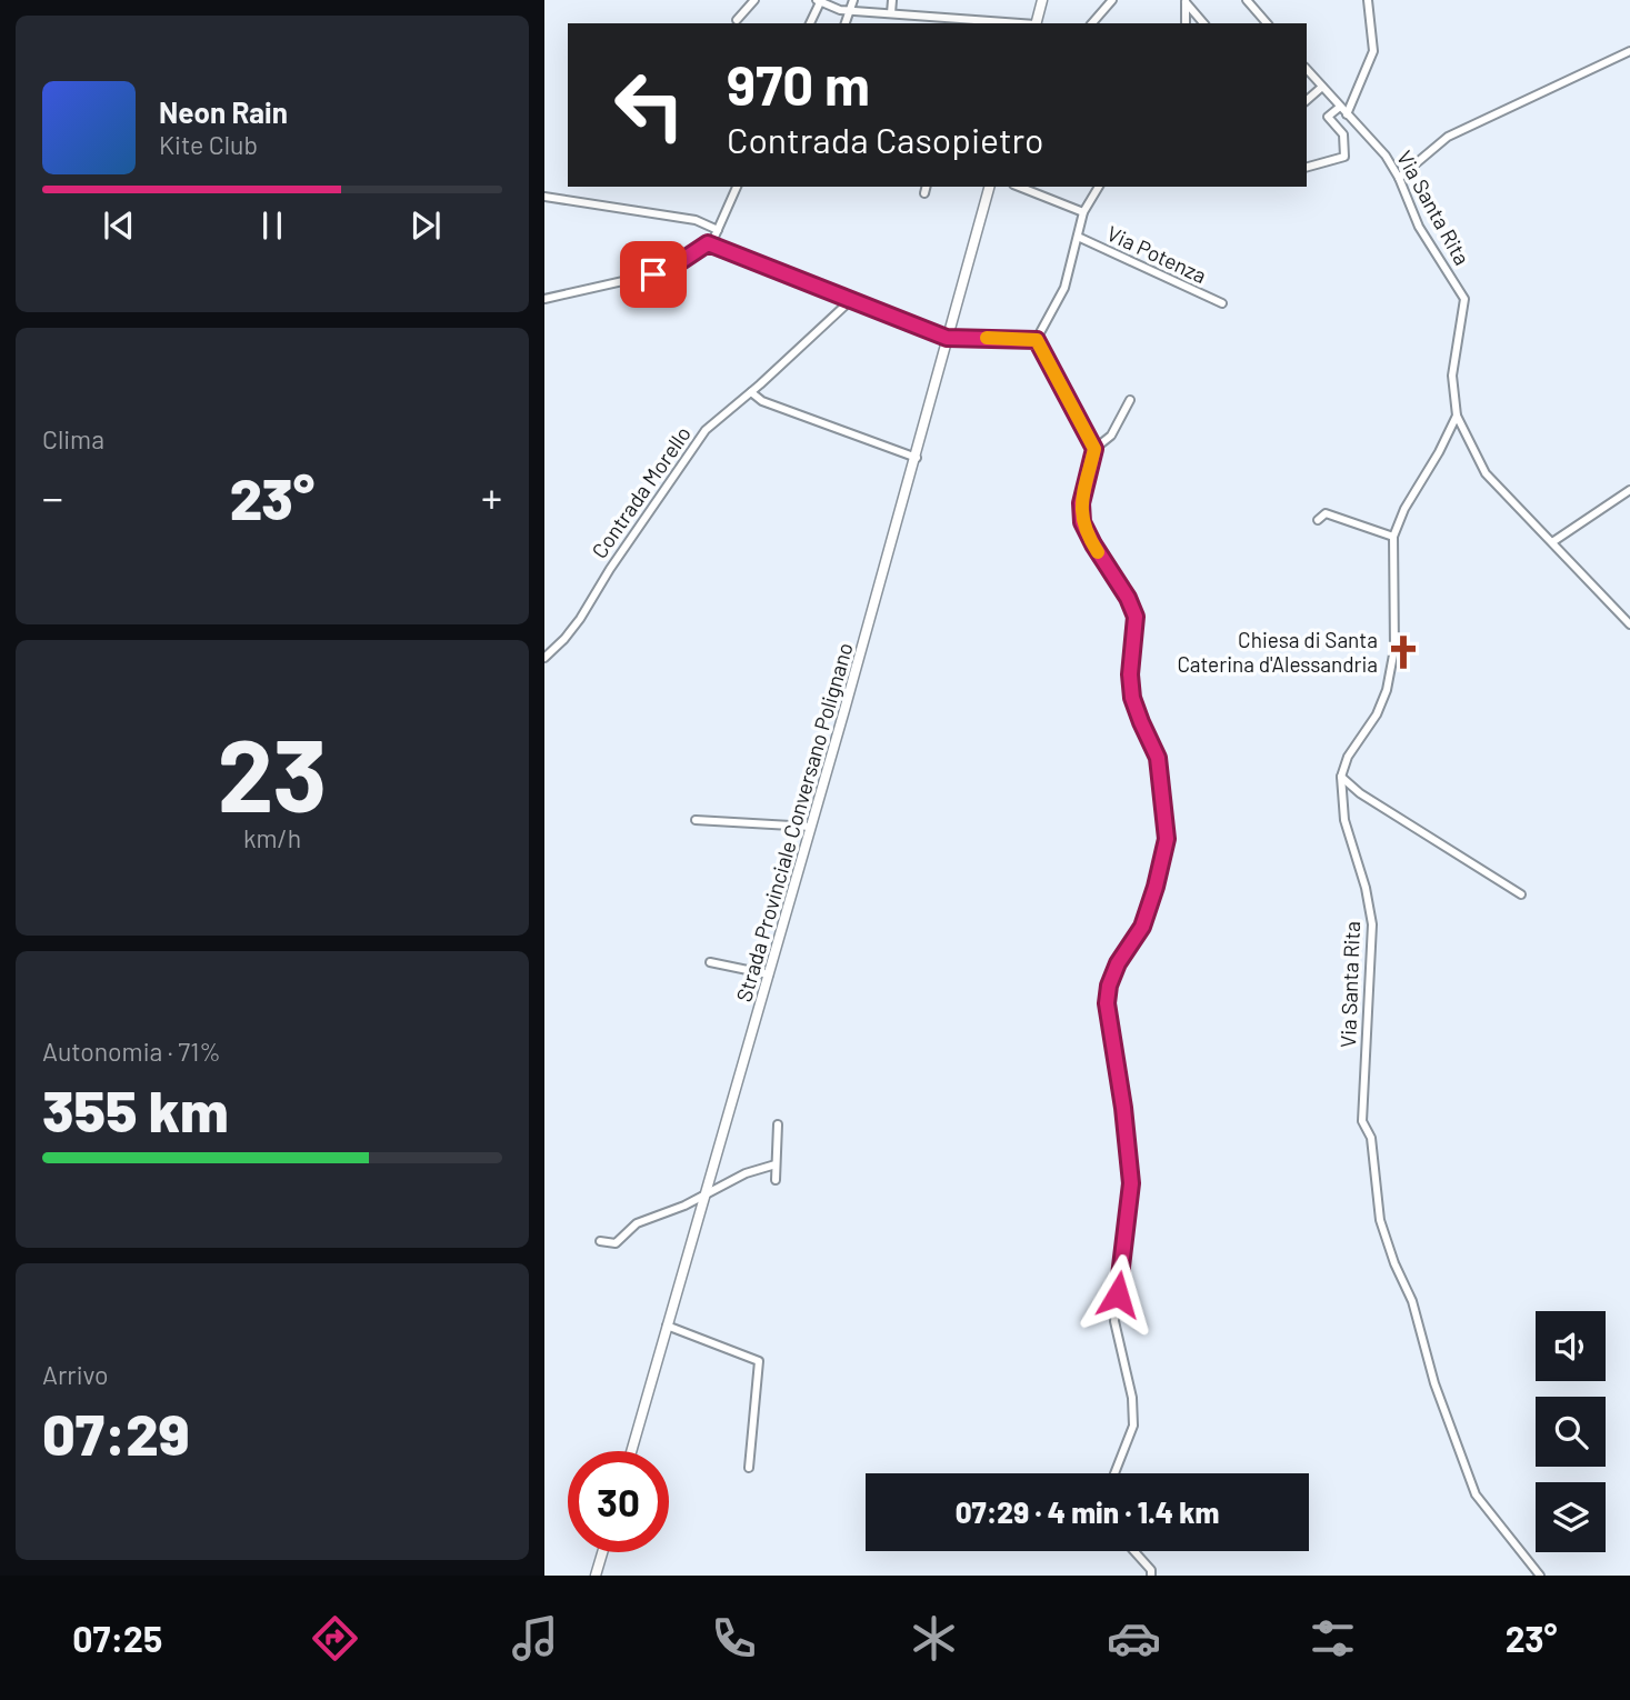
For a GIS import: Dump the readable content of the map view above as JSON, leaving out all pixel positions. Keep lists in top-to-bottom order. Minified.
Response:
{"streets":{"main road":["Strada Provinciale Conversano Polignano"],"street":["Via Santa Rita","Via Potenza","Contrada Morello"]},"places":{"church":["Chiesa di Santa Caterina d'Alessandria"]},"page":{"turn":["970 m","Contrada Casopietro"],"song":["Neon Rain","Kite Club"],"tile":["Clima",["23","km/h"],["Autonomia · 71%","355 km"],["Arrivo","07:29"]],"heat":["−","23°","+"],"limit":"30","trip":"07:29 · 4 min · 1.4 km","tabs":["07:25","23°"]}}
